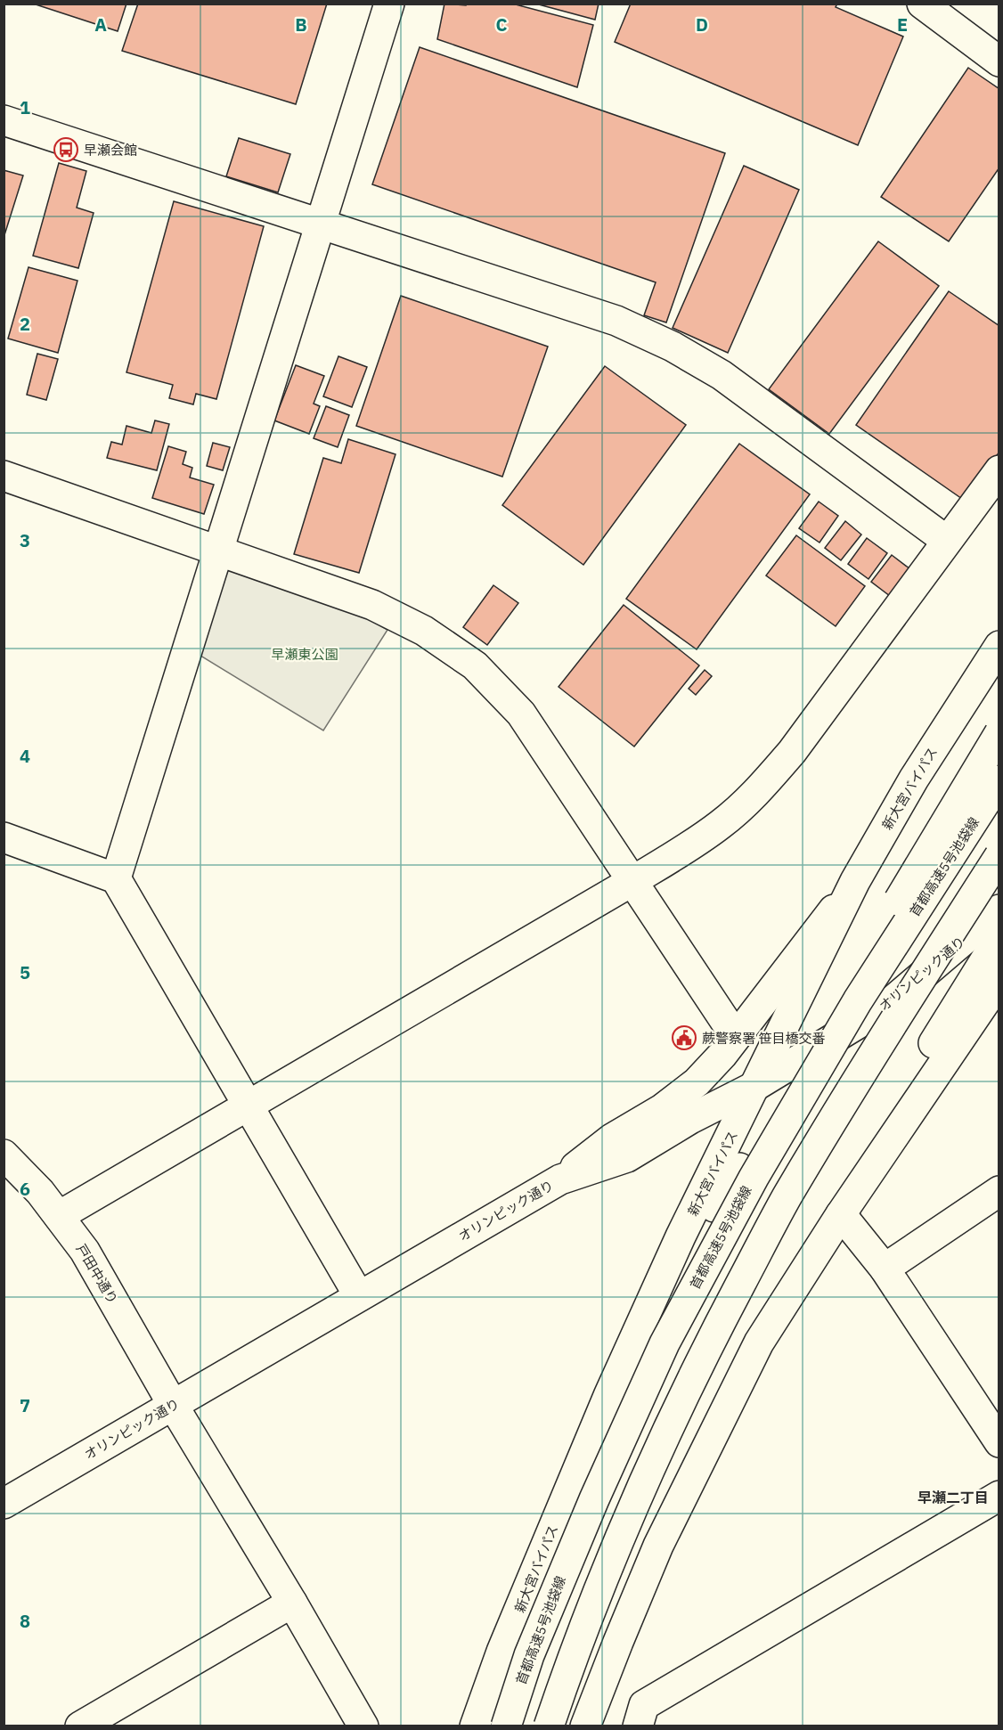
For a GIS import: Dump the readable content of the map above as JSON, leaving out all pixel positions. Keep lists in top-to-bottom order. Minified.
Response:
{"streets":{"main road":["新大宮バイパス","首都高速5号池袋線","オリンピック通り","戸田中通り"]},"crossings":[["新大宮バイパス","オリンピック通り"],["オリンピック通り","戸田中通り"]],"districts":["早瀬二丁目"],"parks":["早瀬東公園"],"places":{"bus stop":["早瀬会館"],"public building":["蕨警察署 笹目橋交番"]},"grid":{"columns":["A","B","C","D","E"],"rows":["1","2","3","4","5","6","7","8"]}}
